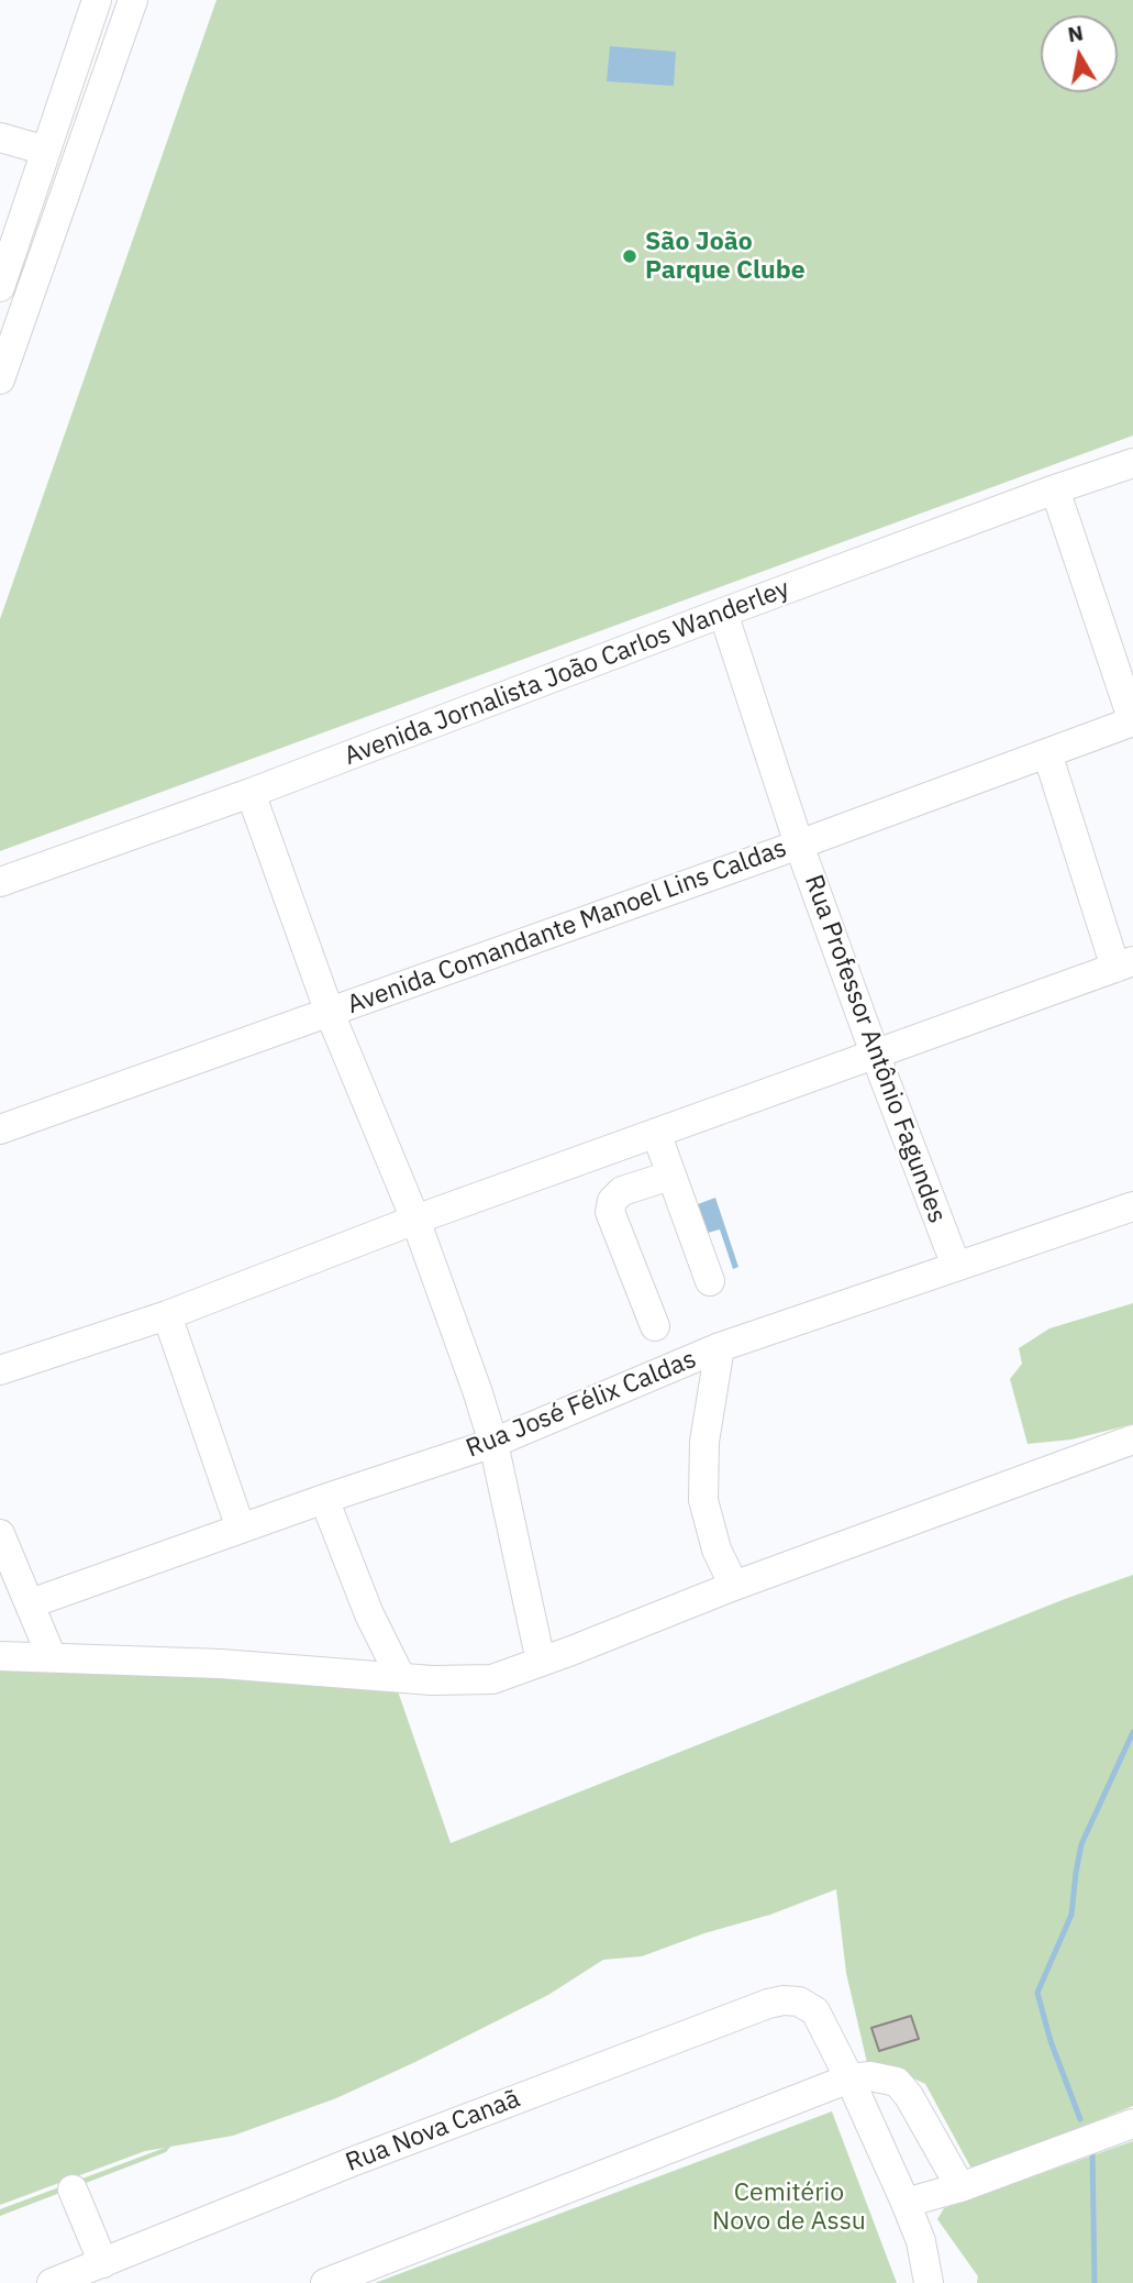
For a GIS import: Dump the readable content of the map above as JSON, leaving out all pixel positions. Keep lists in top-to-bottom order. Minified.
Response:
{"streets":{"street":["Avenida Jornalista João Carlos Wanderley","Avenida Comandante Manoel Lins Caldas","Rua Professor Antônio Fagundes","Rua José Félix Caldas","Rua Nova Canaã"]},"crossings":[["Avenida Jornalista João Carlos Wanderley","Rua Professor Antônio Fagundes"],["Avenida Comandante Manoel Lins Caldas","Rua Professor Antônio Fagundes"],["Rua Professor Antônio Fagundes","Rua José Félix Caldas"]],"parks":["Cemitério Novo de Assu"],"places":["São João Parque Clube"],"north":"top"}
